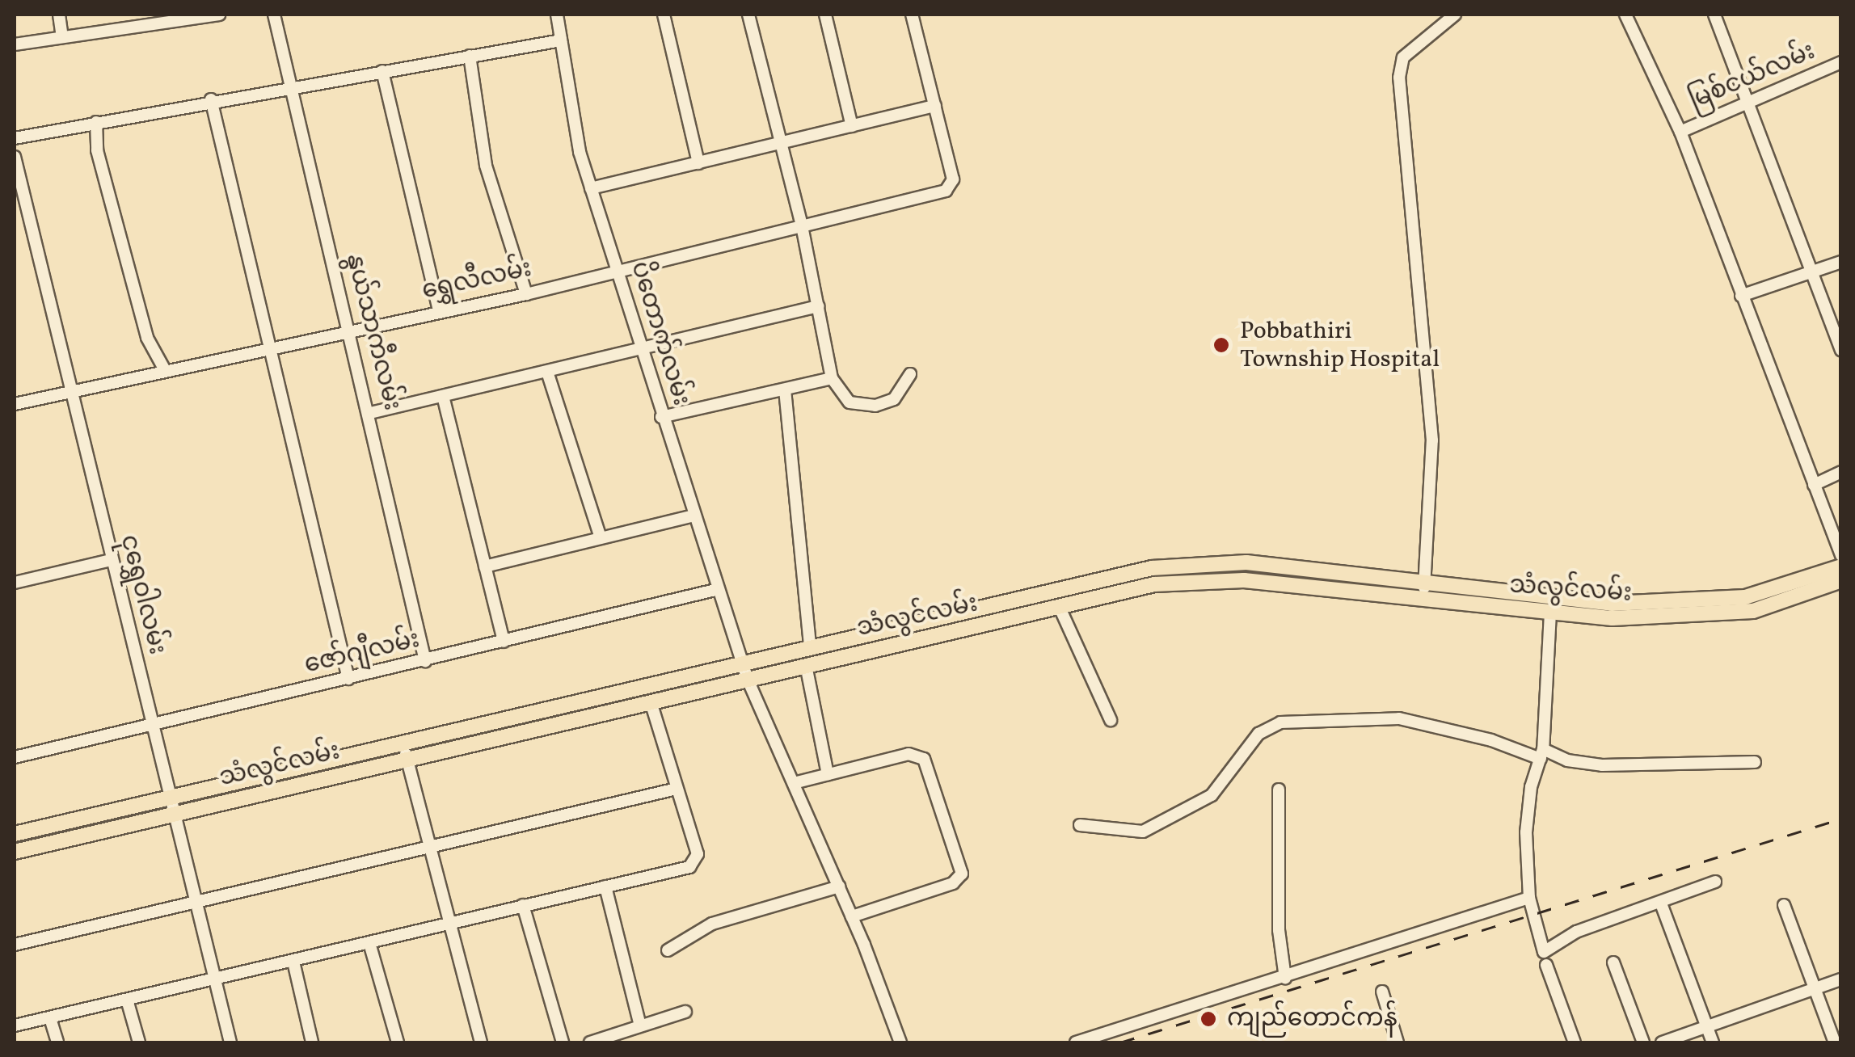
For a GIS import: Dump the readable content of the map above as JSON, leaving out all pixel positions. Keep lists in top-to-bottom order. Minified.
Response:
{"streets":{"main road":["သံလွင်လမ်း"],"street":["မြစ်ငယ်လမ်း","ရွှေလီလမ်း","နွယ်သာကီလမ်း","ပိတောက်လမ်း","ငုရွှေဝါလမ်း","ဇော်ဂျီလမ်း"]},"crossings":[["ရွှေလီလမ်း","နွယ်သာကီလမ်း"],["ရွှေလီလမ်း","ပိတောက်လမ်း"],["ရွှေလီလမ်း","ငုရွှေဝါလမ်း"],["နွယ်သာကီလမ်း","ဇော်ဂျီလမ်း"],["ပိတောက်လမ်း","သံလွင်လမ်း"],["ပိတောက်လမ်း","ဇော်ဂျီလမ်း"],["သံလွင်လမ်း","ငုရွှေဝါလမ်း"],["ငုရွှေဝါလမ်း","ဇော်ဂျီလမ်း"]],"places":["Pobbathiri Township Hospital","ကျည်တောင်ကန်"]}
